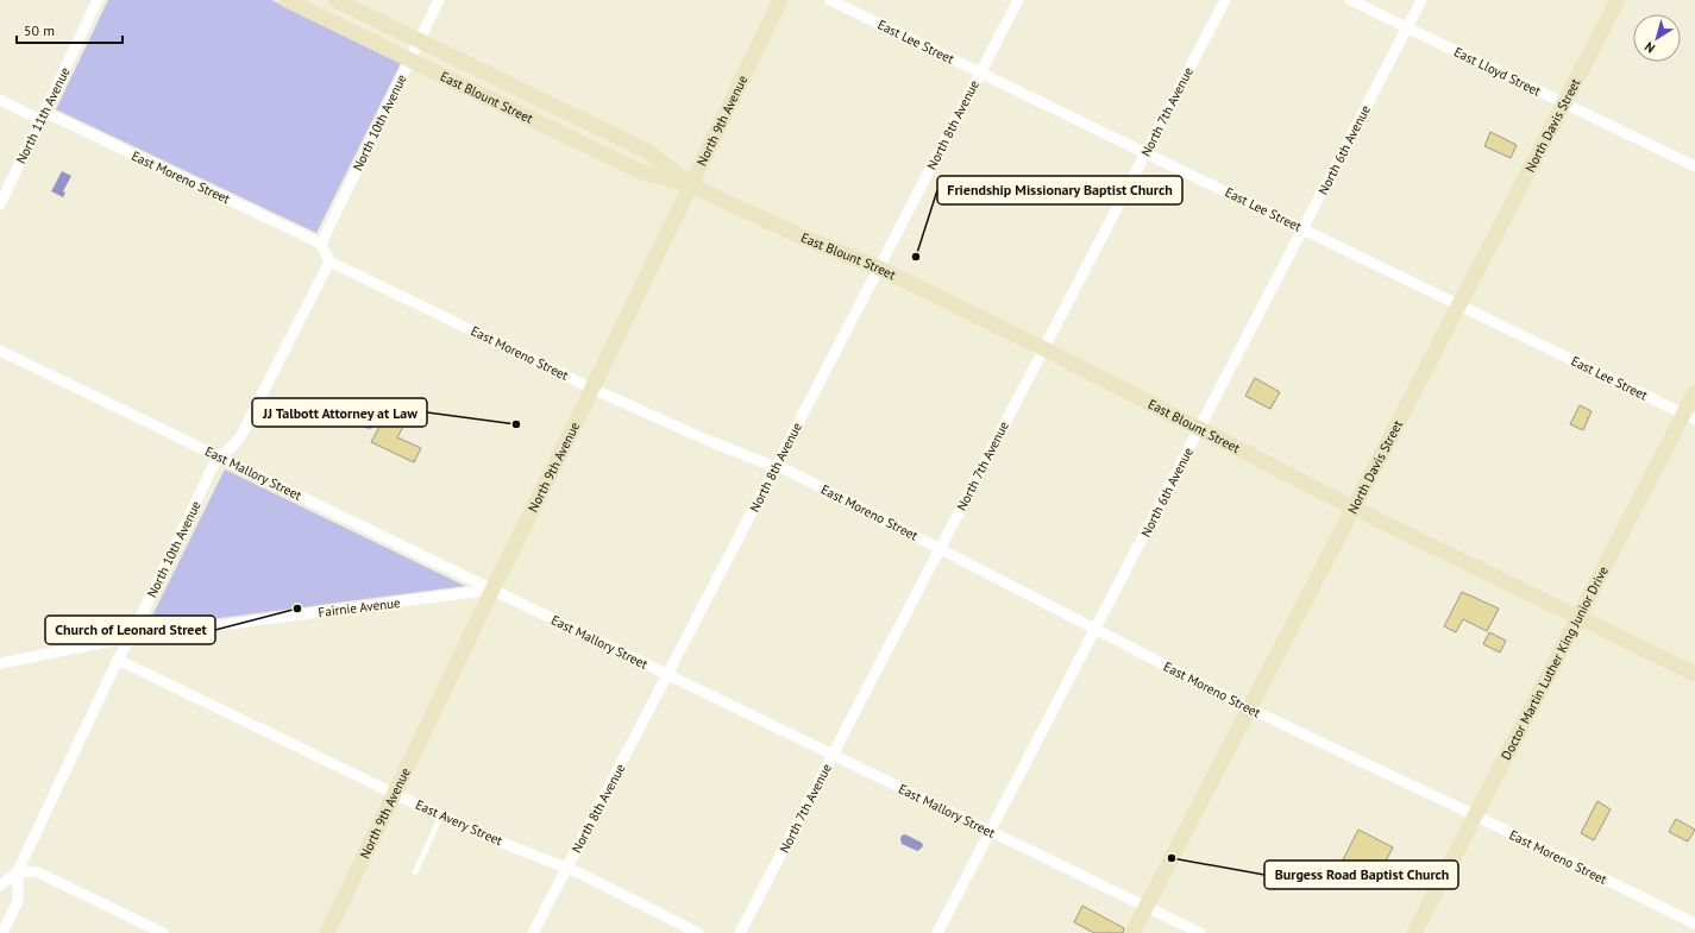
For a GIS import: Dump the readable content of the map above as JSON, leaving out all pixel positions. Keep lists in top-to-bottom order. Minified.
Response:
{"streets":{"main road":["East Blount Street","North 9th Avenue","North Davis Street","Doctor Martin Luther King Junior Drive"],"street":["East Lee Street","East Lloyd Street","North 7th Avenue","North 11th Avenue","North 10th Avenue","North 8th Avenue","North 6th Avenue","East Moreno Street","East Mallory Street","Fairnie Avenue","East Avery Street"]},"crossings":[["East Lee Street","North 7th Avenue"],["East Lee Street","North 8th Avenue"],["East Lee Street","North Davis Street"],["East Lee Street","North 6th Avenue"],["East Lee Street","Doctor Martin Luther King Junior Drive"],["East Lloyd Street","North Davis Street"],["East Lloyd Street","North 6th Avenue"],["East Blount Street","North 7th Avenue"],["East Blount Street","North 9th Avenue"],["East Blount Street","North 10th Avenue"],["East Blount Street","North 8th Avenue"],["East Blount Street","North Davis Street"],["East Blount Street","North 6th Avenue"],["East Blount Street","Doctor Martin Luther King Junior Drive"],["North 7th Avenue","East Moreno Street"],["North 7th Avenue","East Mallory Street"],["North 11th Avenue","East Moreno Street"],["North 9th Avenue","East Moreno Street"],["North 9th Avenue","East Mallory Street"],["North 9th Avenue","Fairnie Avenue"],["North 9th Avenue","East Avery Street"],["North 10th Avenue","East Moreno Street"],["North 10th Avenue","East Mallory Street"],["North 10th Avenue","Fairnie Avenue"],["North 10th Avenue","East Avery Street"],["North 8th Avenue","East Moreno Street"],["North 8th Avenue","East Mallory Street"],["North 8th Avenue","East Avery Street"],["North Davis Street","East Moreno Street"],["North Davis Street","East Mallory Street"],["North 6th Avenue","East Moreno Street"],["North 6th Avenue","East Mallory Street"],["East Moreno Street","Doctor Martin Luther King Junior Drive"],["East Mallory Street","Fairnie Avenue"]],"places":["Friendship Missionary Baptist Church","JJ Talbott Attorney at Law","Church of Leonard Street","Burgess Road Baptist Church"],"scale_bar":"50 m","north":"bottom left"}
